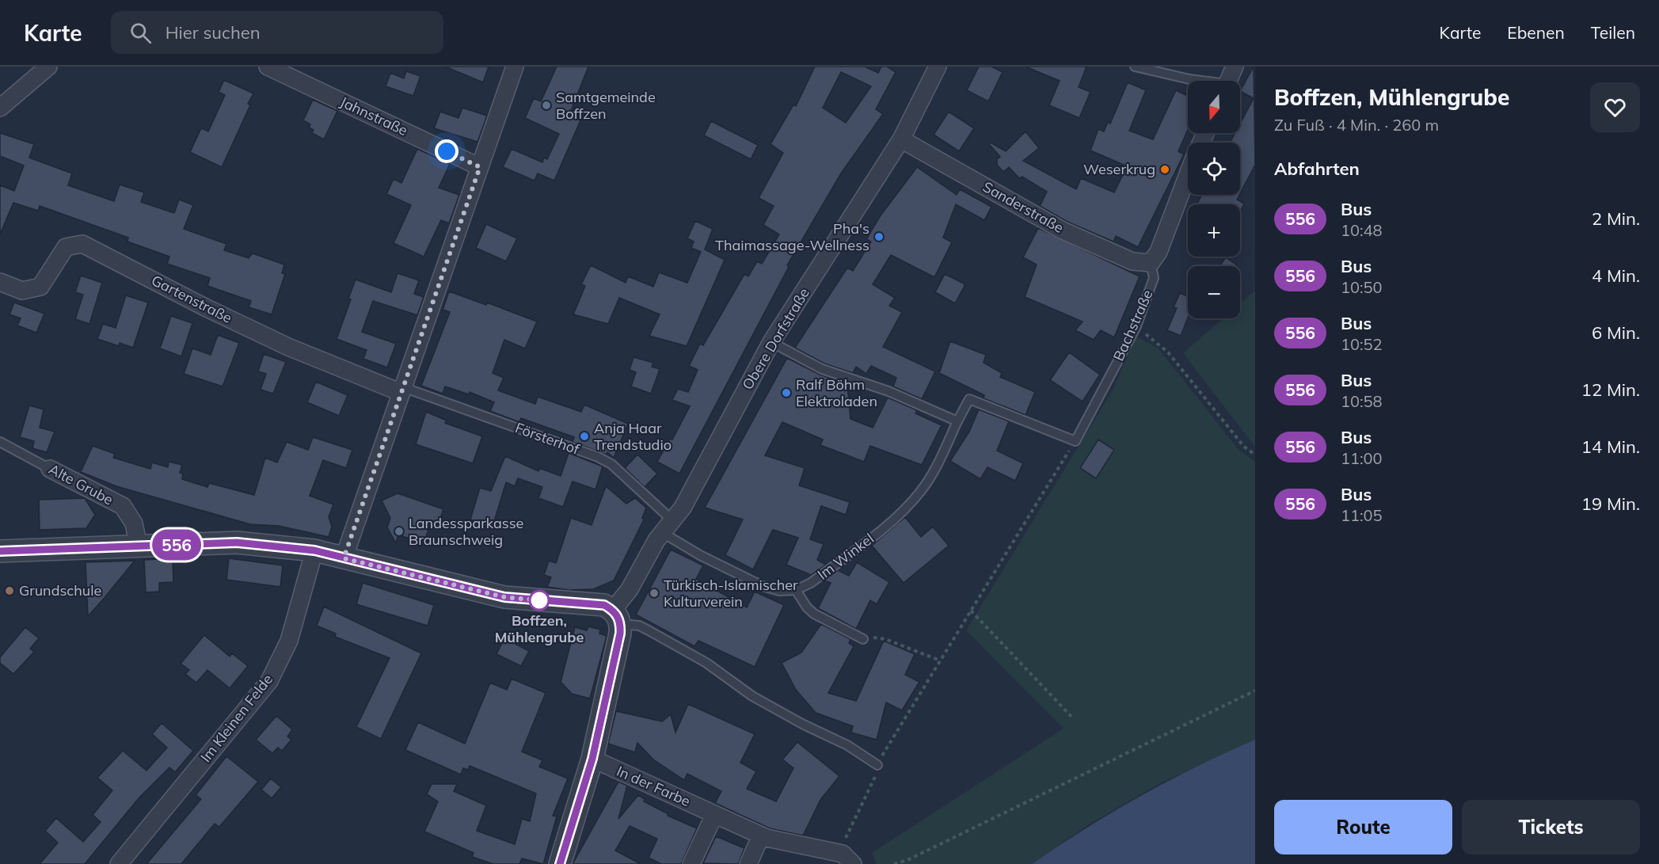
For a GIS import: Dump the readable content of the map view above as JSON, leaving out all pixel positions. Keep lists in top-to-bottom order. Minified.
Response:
{"streets":{"street":["Jahnstraße","Sanderstraße","Gartenstraße","Obere Dorfstraße","Alte Grube","Im Kleinen Felde","In der Farbe"],"lane":["Bachstraße","Försterhof","Im Winkel"]},"crossings":[["Sanderstraße","Bachstraße"],["Sanderstraße","Obere Dorfstraße"],["Gartenstraße","Försterhof"],["Bachstraße","Im Winkel"],["Obere Dorfstraße","Försterhof"]],"places":["Samtgemeinde Boffzen","Weserkrug","Pha's Thaimassage-Wellness","Ralf Böhm Elektroladen","Anja Haar Trendstudio","Landessparkasse Braunschweig","Grundschule","Türkisch-Islamischer Kulturverein","Boffzen, Mühlengrube"],"lines":["bus line 556"],"north":"bottom","page":{"header":"Karte","search":"Hier suchen","nav":["Karte","Ebenen","Teilen"],"on_map":"556","heading":[["Boffzen, Mühlengrube","Zu Fuß · 4 Min. · 260 m"],"Abfahrten"],"map_buttons":["+","−"],"list":[{"mark":"556","name":"Bus","note":"10:48","value":"2 Min."},{"mark":"556","name":"Bus","note":"10:50","value":"4 Min."},{"mark":"556","name":"Bus","note":"10:52","value":"6 Min."},{"mark":"556","name":"Bus","note":"10:58","value":"12 Min."},{"mark":"556","name":"Bus","note":"11:00","value":"14 Min."},{"mark":"556","name":"Bus","note":"11:05","value":"19 Min."}],"buttons":["Route","Tickets"]}}
